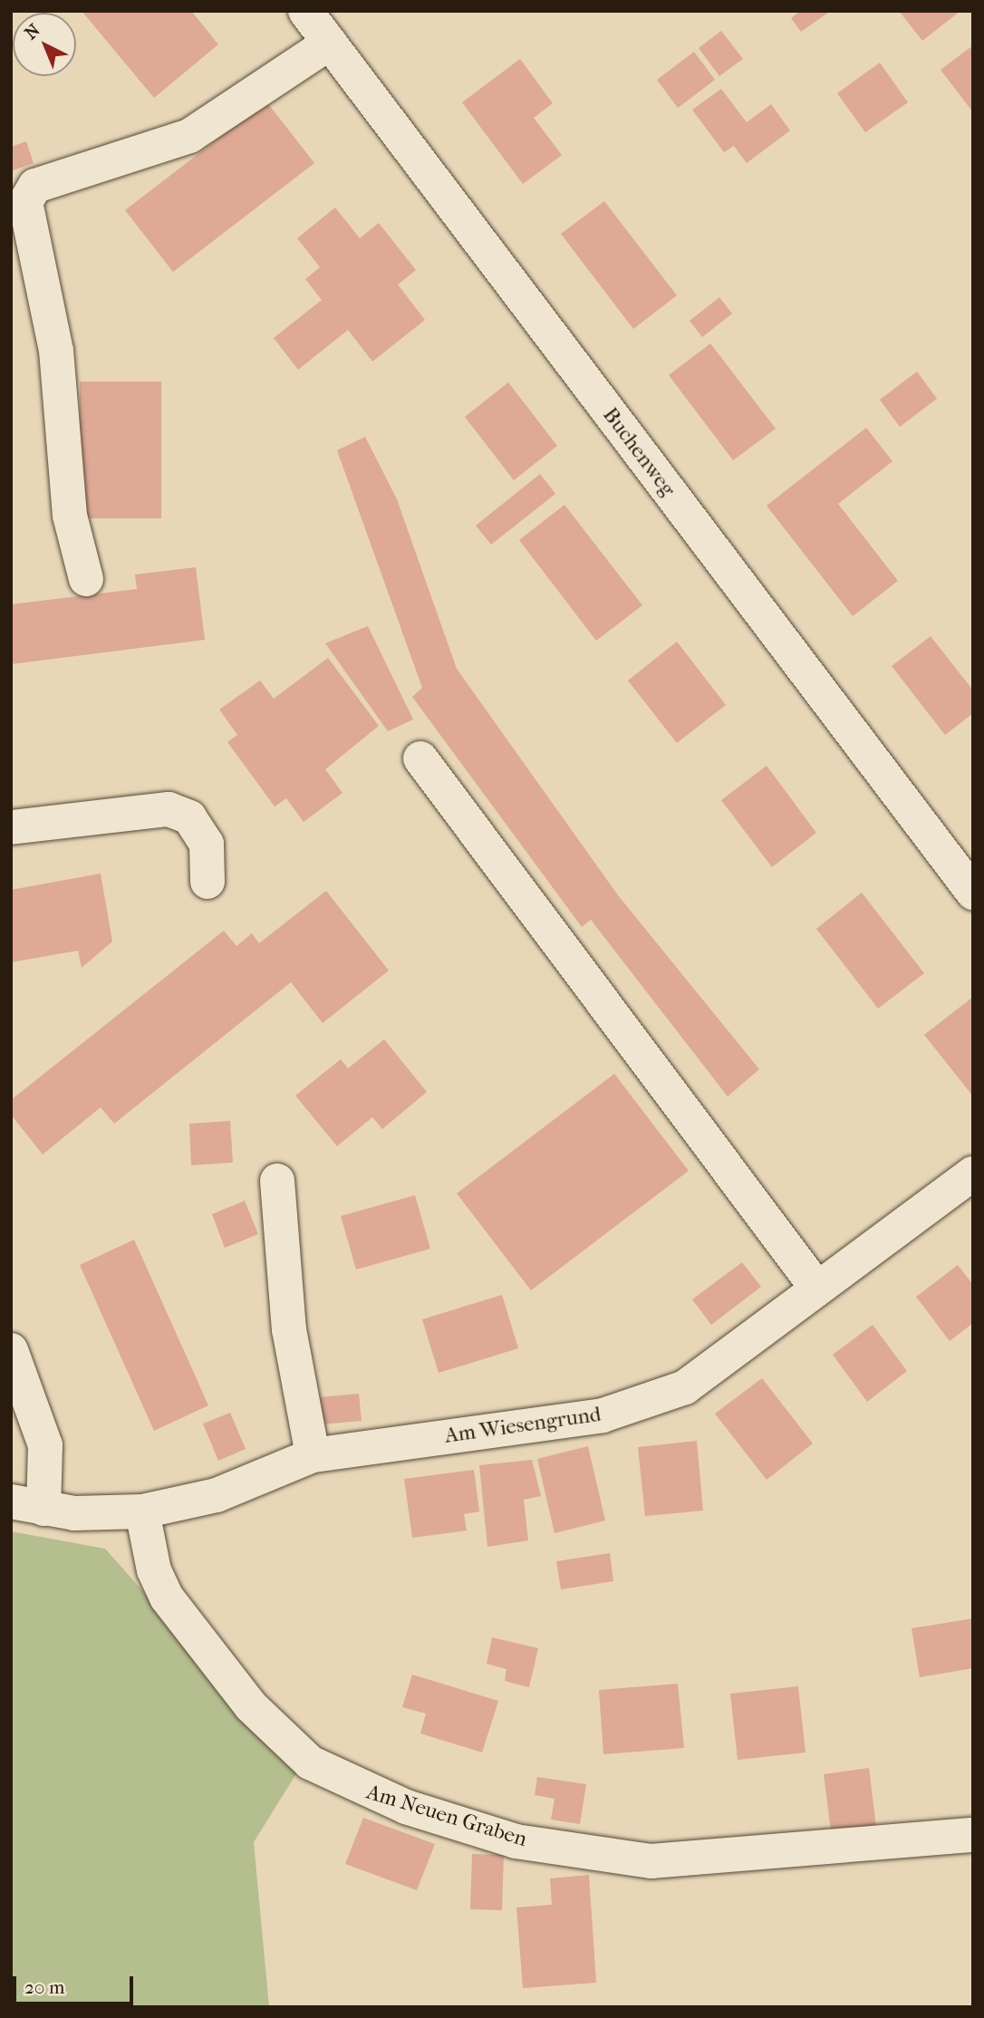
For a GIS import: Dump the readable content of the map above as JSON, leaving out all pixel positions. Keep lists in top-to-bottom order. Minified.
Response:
{"streets":{"street":["Buchenweg","Am Wiesengrund","Am Neuen Graben"]},"crossings":[["Am Wiesengrund","Am Neuen Graben"]],"scale_bar":"20 m","north":"top left"}
